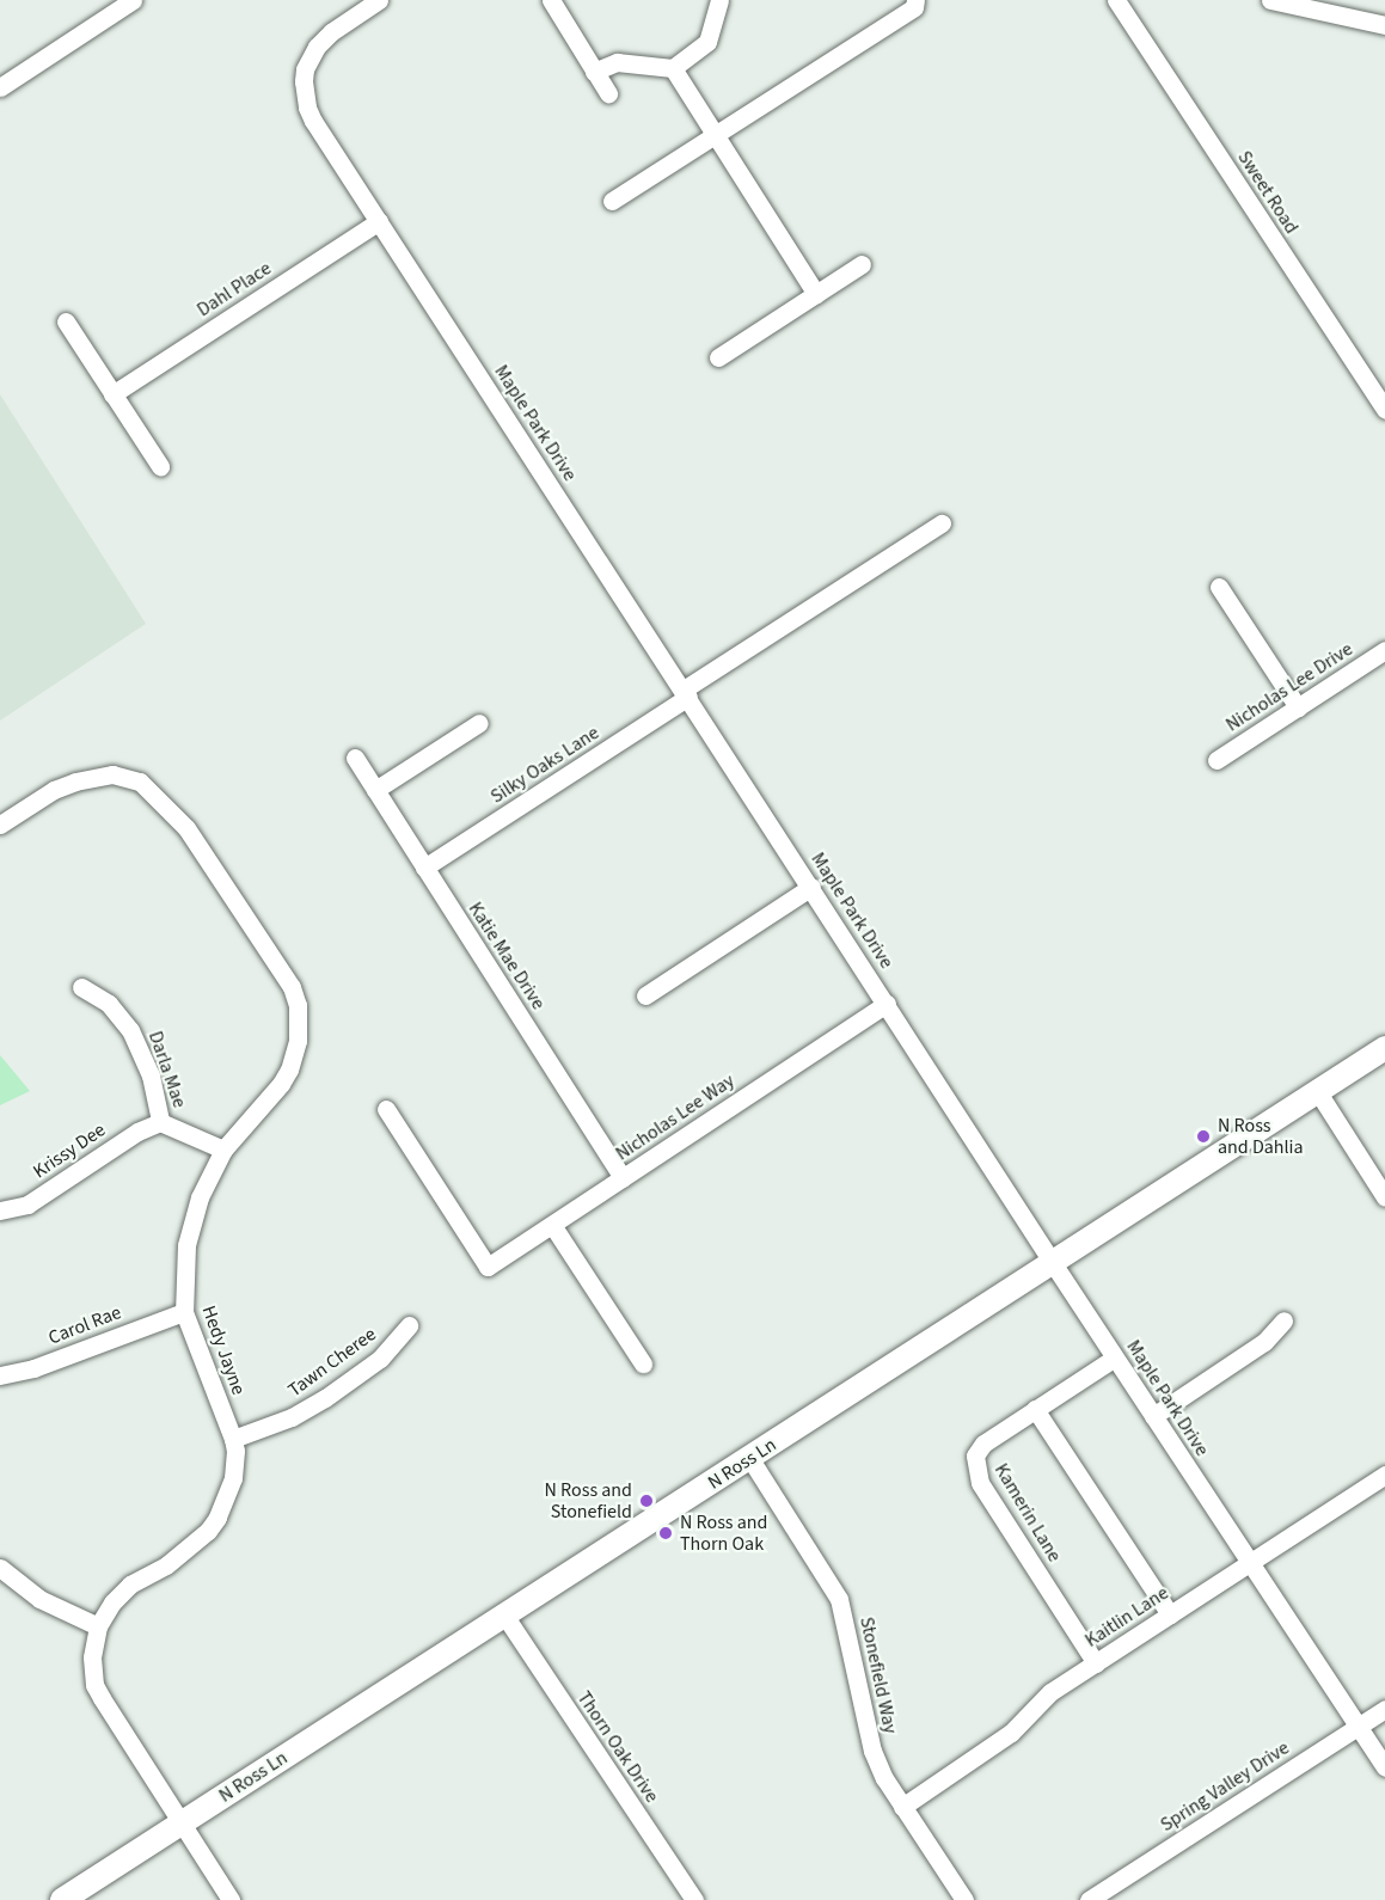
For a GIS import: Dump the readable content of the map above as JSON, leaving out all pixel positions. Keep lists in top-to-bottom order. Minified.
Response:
{"streets":{"main road":["N Ross Ln"],"street":["Sweet Road","Dahl Place","Maple Park Drive","Nicholas Lee Drive","Silky Oaks Lane","Katie Mae Drive","Darla Mae","Nicholas Lee Way","Krissy Dee","Carol Rae","Hedy Jayne","Tawn Cheree","Kamerin Lane","Kaitlin Lane","Stonefield Way","Thorn Oak Drive","Spring Valley Drive"]},"crossings":[["Dahl Place","Maple Park Drive"],["Maple Park Drive","Silky Oaks Lane"],["Maple Park Drive","Nicholas Lee Way"],["Maple Park Drive","N Ross Ln"],["Maple Park Drive","Kamerin Lane"],["Maple Park Drive","Kaitlin Lane"],["Maple Park Drive","Spring Valley Drive"],["Silky Oaks Lane","Katie Mae Drive"],["Katie Mae Drive","Nicholas Lee Way"],["Darla Mae","Krissy Dee"],["Darla Mae","Hedy Jayne"],["Carol Rae","Hedy Jayne"],["Hedy Jayne","Tawn Cheree"],["Hedy Jayne","N Ross Ln"],["N Ross Ln","Stonefield Way"],["N Ross Ln","Thorn Oak Drive"],["Kamerin Lane","Kaitlin Lane"],["Kaitlin Lane","Stonefield Way"]],"places":["N Ross and Dahlia","N Ross and Stonefield","N Ross and Thorn Oak"]}
